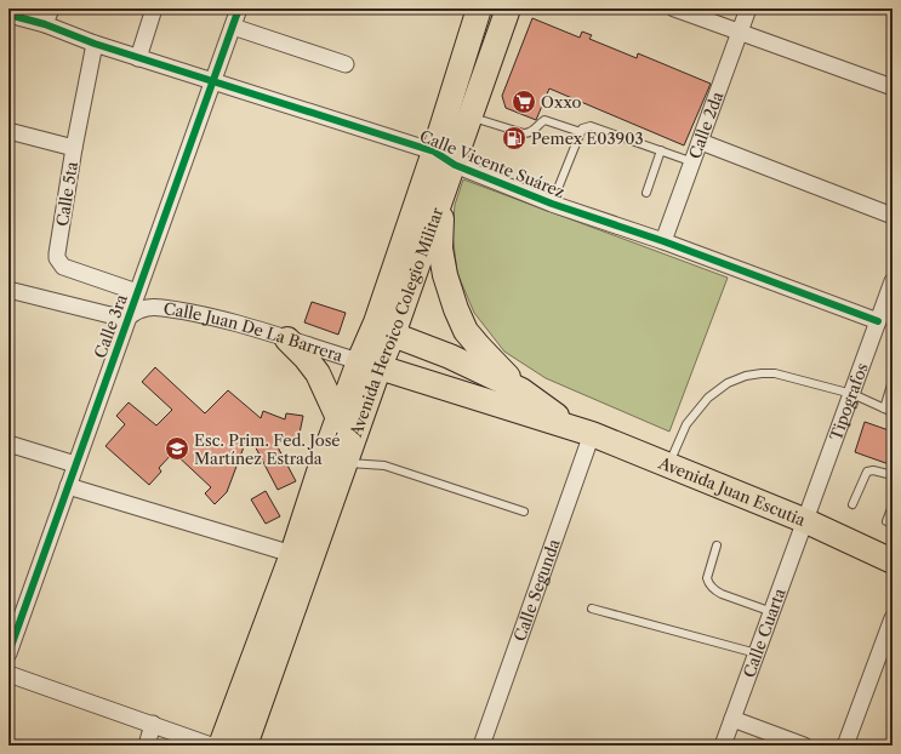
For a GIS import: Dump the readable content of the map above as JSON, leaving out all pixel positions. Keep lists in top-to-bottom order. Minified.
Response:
{"streets":{"main road":["Avenida Heroico Colegio Militar","Avenida Juan Escutia"],"street":["Calle 2da","Calle Vicente Suárez","Calle 5ta","Calle 3ra","Calle Juan De La Barrera","Tipografos","Calle Segunda","Calle Cuarta"]},"crossings":[["Calle 2da","Calle Vicente Suárez"],["Calle Vicente Suárez","Calle 5ta"],["Calle Vicente Suárez","Avenida Heroico Colegio Militar"],["Calle Vicente Suárez","Calle 3ra"],["Calle Vicente Suárez","Tipografos"],["Calle 5ta","Calle 3ra"],["Avenida Heroico Colegio Militar","Calle Juan De La Barrera"],["Avenida Heroico Colegio Militar","Avenida Juan Escutia"],["Calle 3ra","Calle Juan De La Barrera"],["Calle Juan De La Barrera","Avenida Juan Escutia"],["Tipografos","Avenida Juan Escutia"],["Tipografos","Calle Cuarta"],["Avenida Juan Escutia","Calle Segunda"],["Avenida Juan Escutia","Calle Cuarta"]],"places":{"supermarket":["Oxxo"],"fuel station":["Pemex E03903"],"school or university":["Esc. Prim. Fed. José Martínez Estrada"]}}
